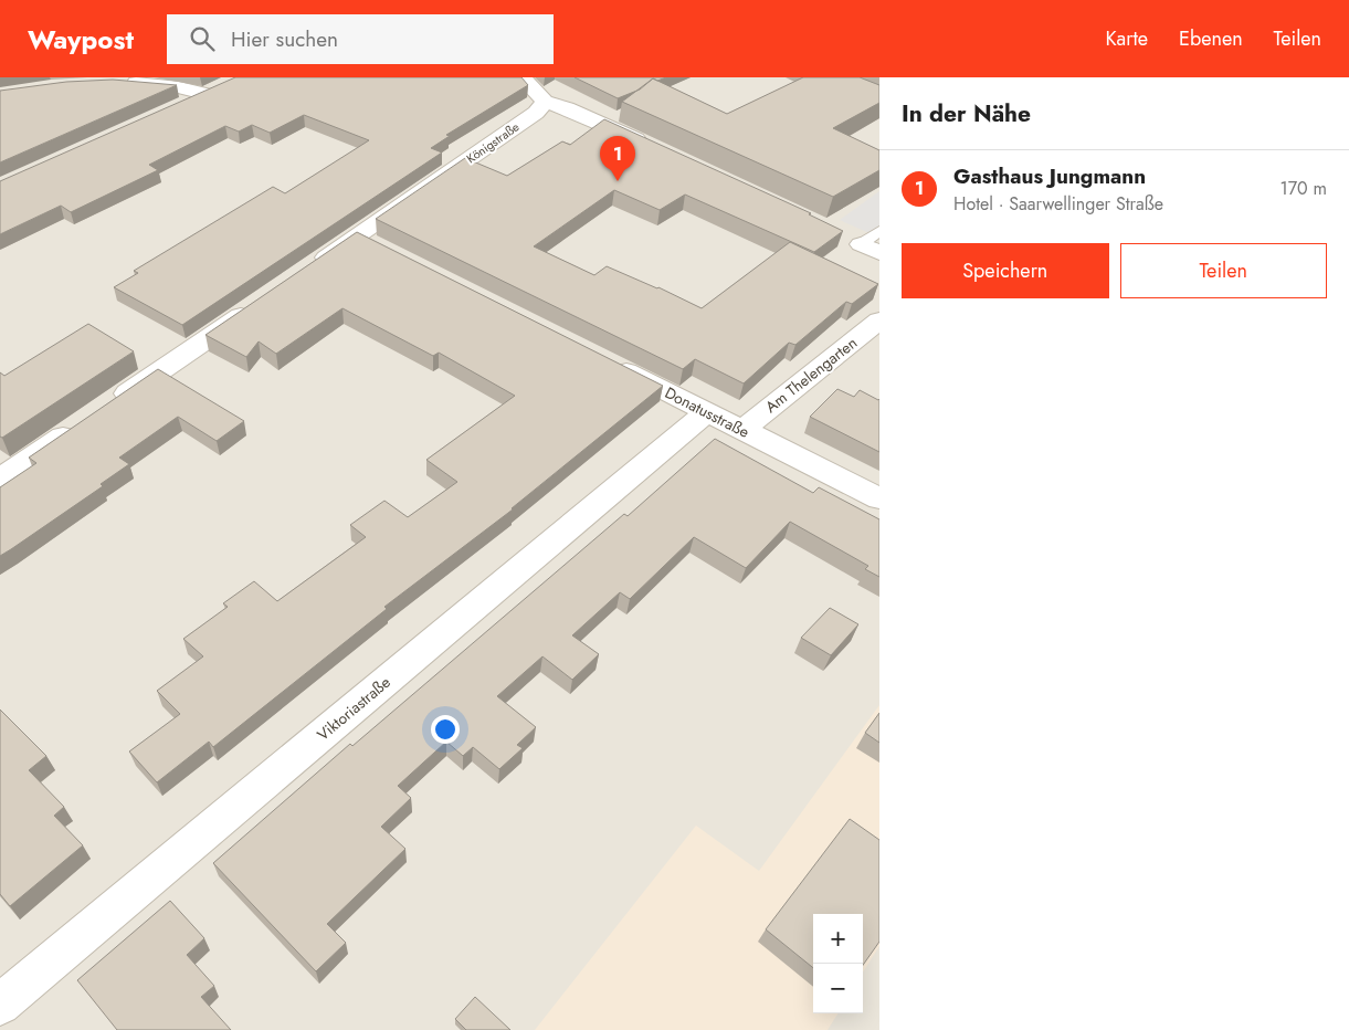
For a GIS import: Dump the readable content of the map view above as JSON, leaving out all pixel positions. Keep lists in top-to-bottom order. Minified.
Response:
{"streets":{"street":["Königstraße","Am Thelengarten","Donatusstraße","Viktoriastraße"]},"crossings":[["Am Thelengarten","Donatusstraße"],["Donatusstraße","Viktoriastraße"]],"page":{"header":"Waypost","search":"Hier suchen","nav":["Karte","Ebenen","Teilen"],"heading":"In der Nähe","pins":"1","list":[{"mark":"1","name":"Gasthaus Jungmann","note":"Hotel · Saarwellinger Straße","value":"170 m"}],"buttons":["Speichern","Teilen"],"map_buttons":["+","−"]}}
